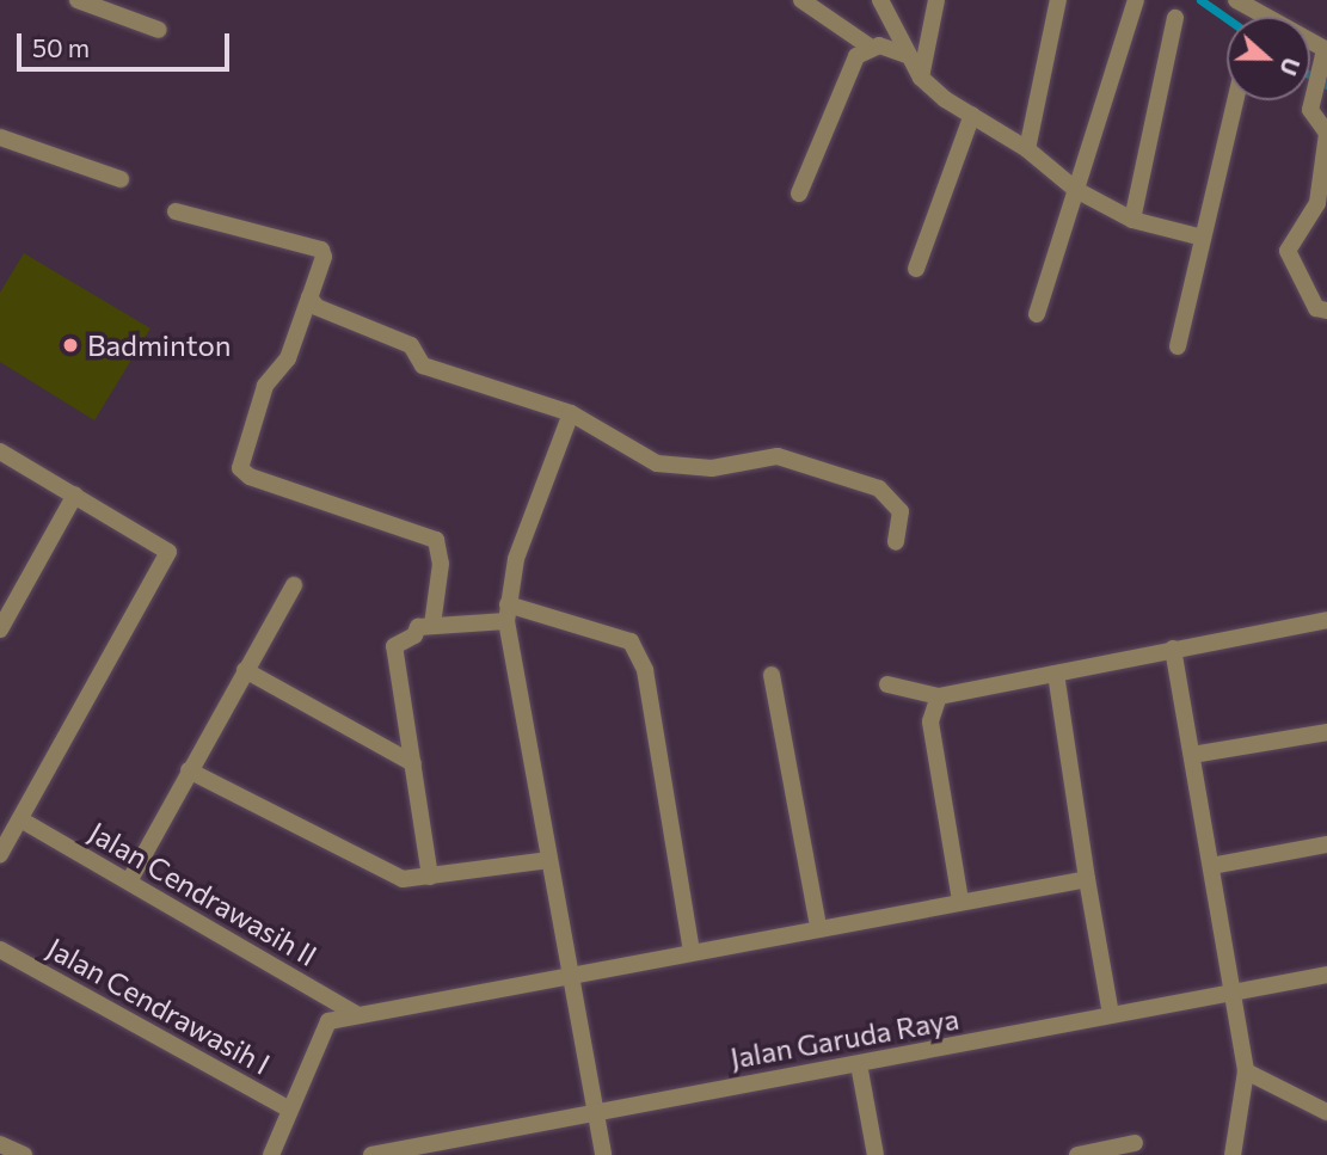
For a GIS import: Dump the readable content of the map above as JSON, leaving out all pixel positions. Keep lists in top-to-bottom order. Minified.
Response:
{"streets":{"street":["Jalan Cendrawasih II","Jalan Cendrawasih I","Jalan Garuda Raya"]},"places":["Badminton"],"scale_bar":"50 m","north":"right"}
